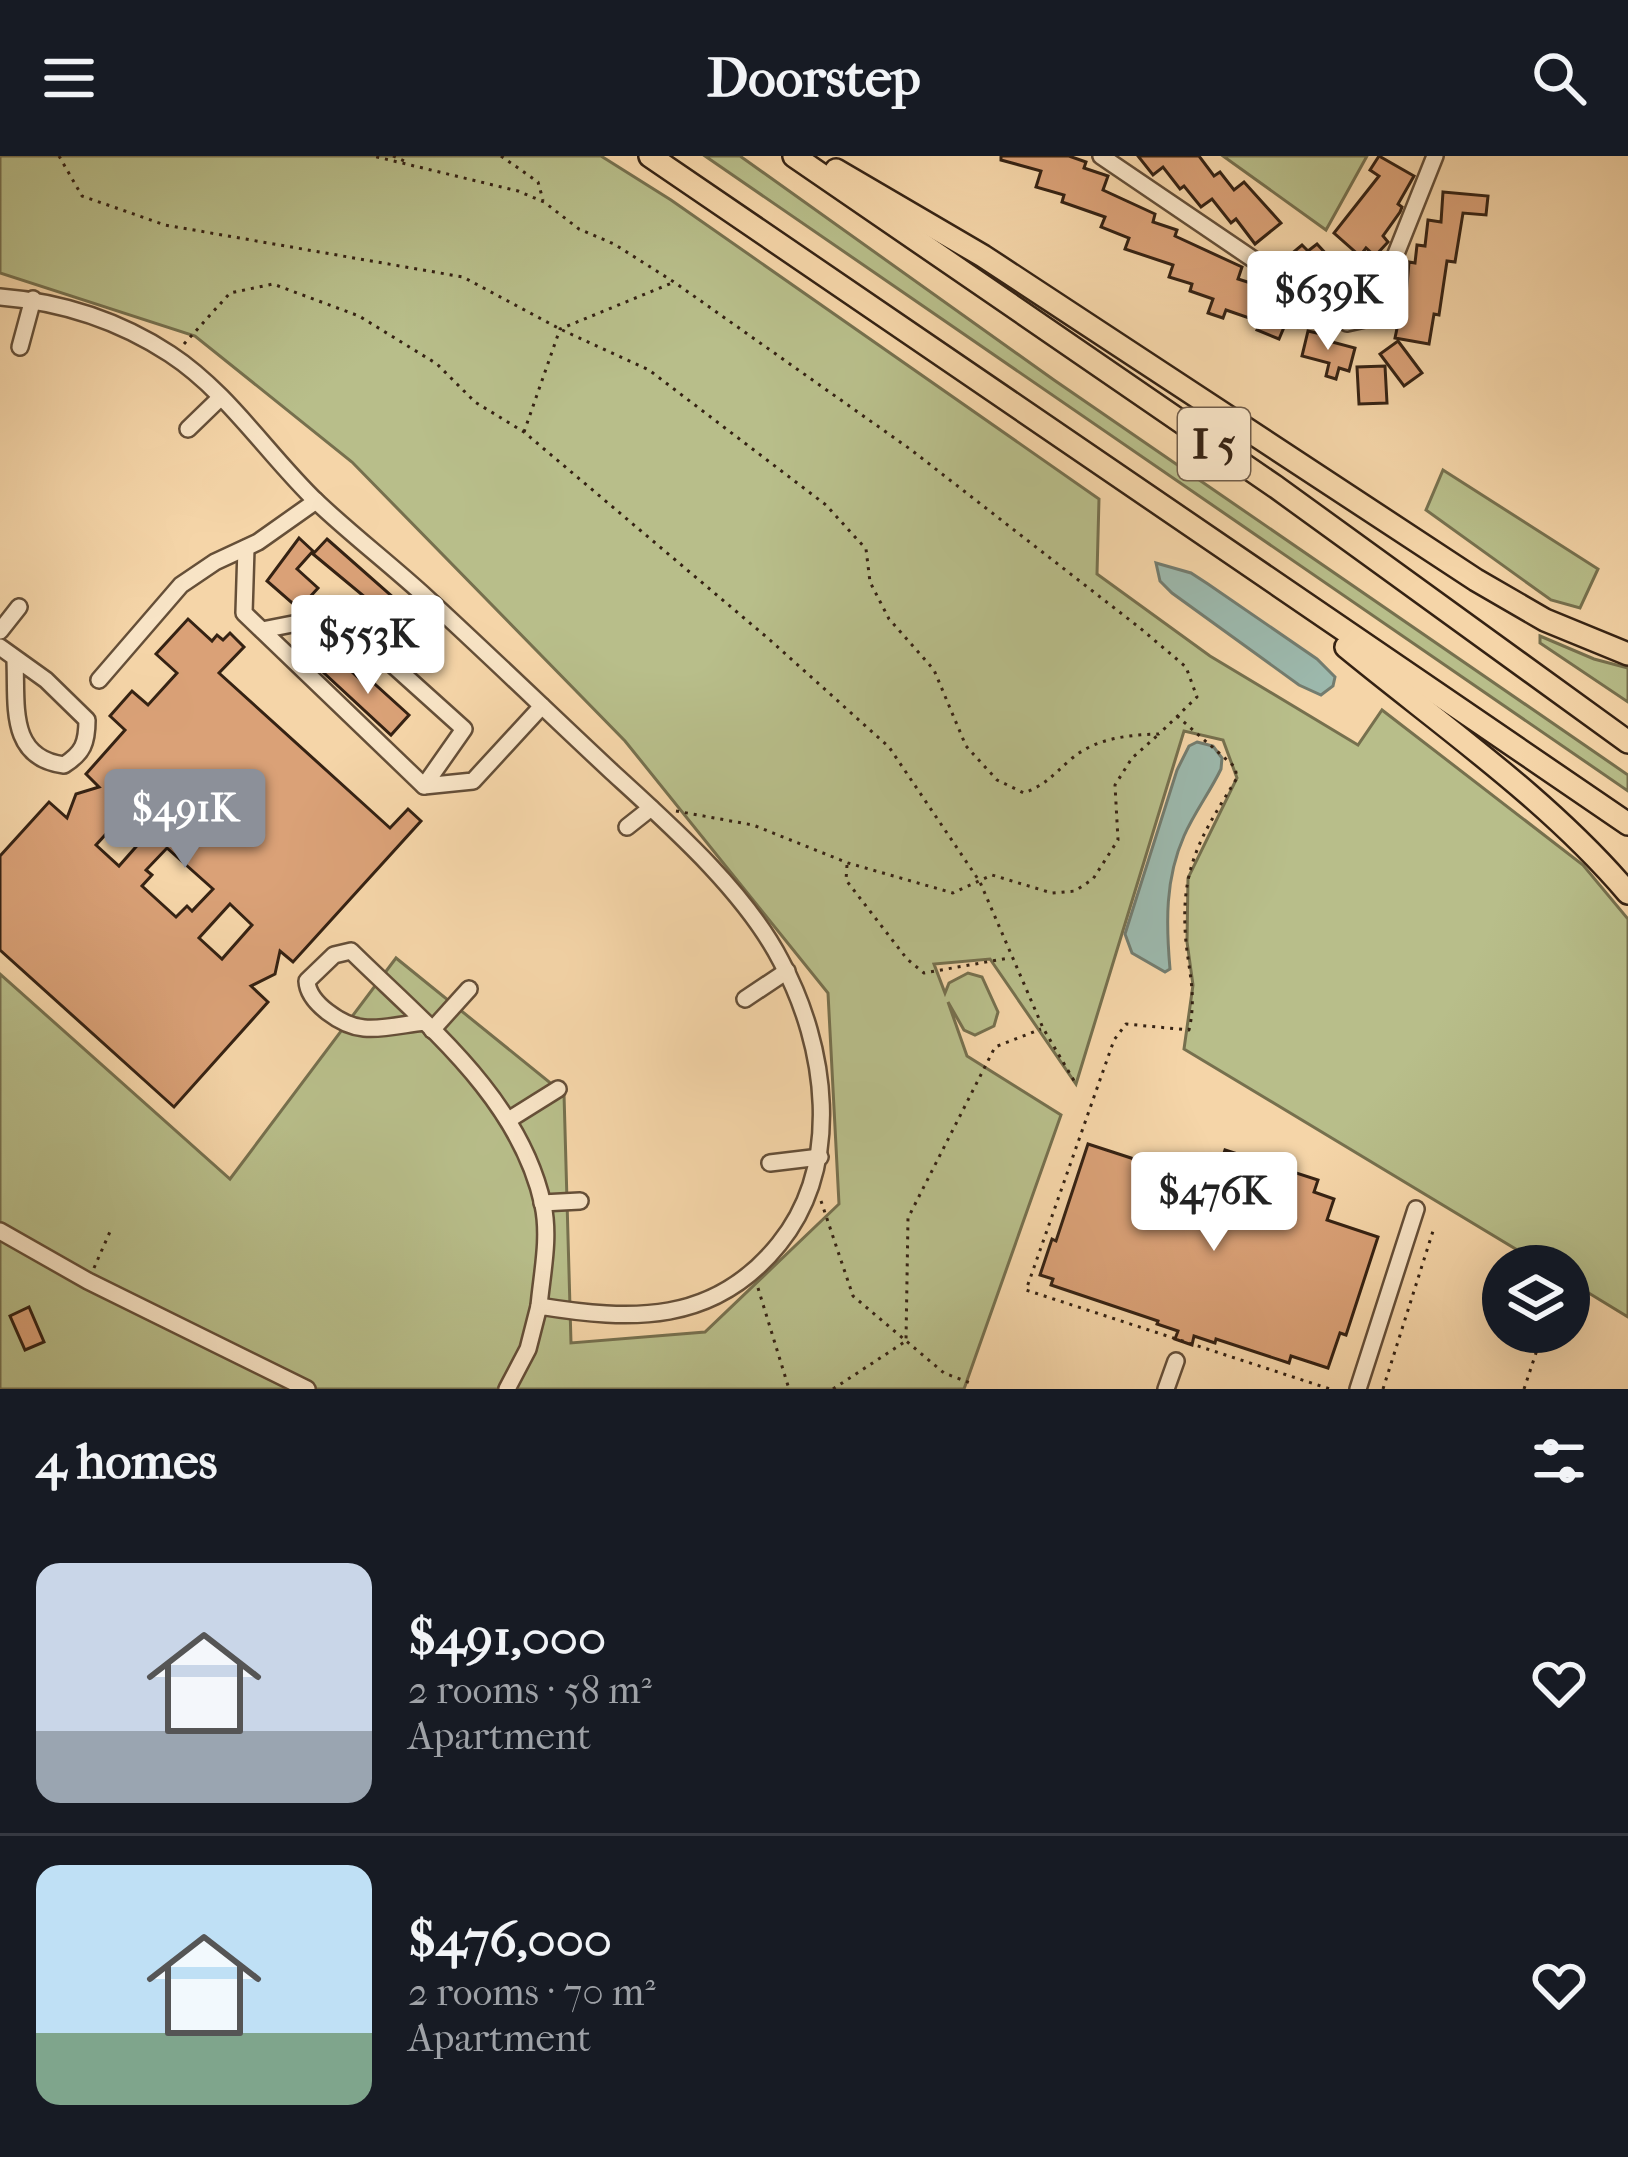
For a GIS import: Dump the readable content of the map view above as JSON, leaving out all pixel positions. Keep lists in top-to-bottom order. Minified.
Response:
{"streets":{"highway":["I 5"]},"page":{"header":"Doorstep","price":["$639K","$553K","$491K","$476K"],"heading":"4 homes","list":[{"name":"$491,000","note":"2 rooms · 58 m² · Apartment"},{"name":"$476,000","note":"2 rooms · 70 m² · Apartment"}]}}
